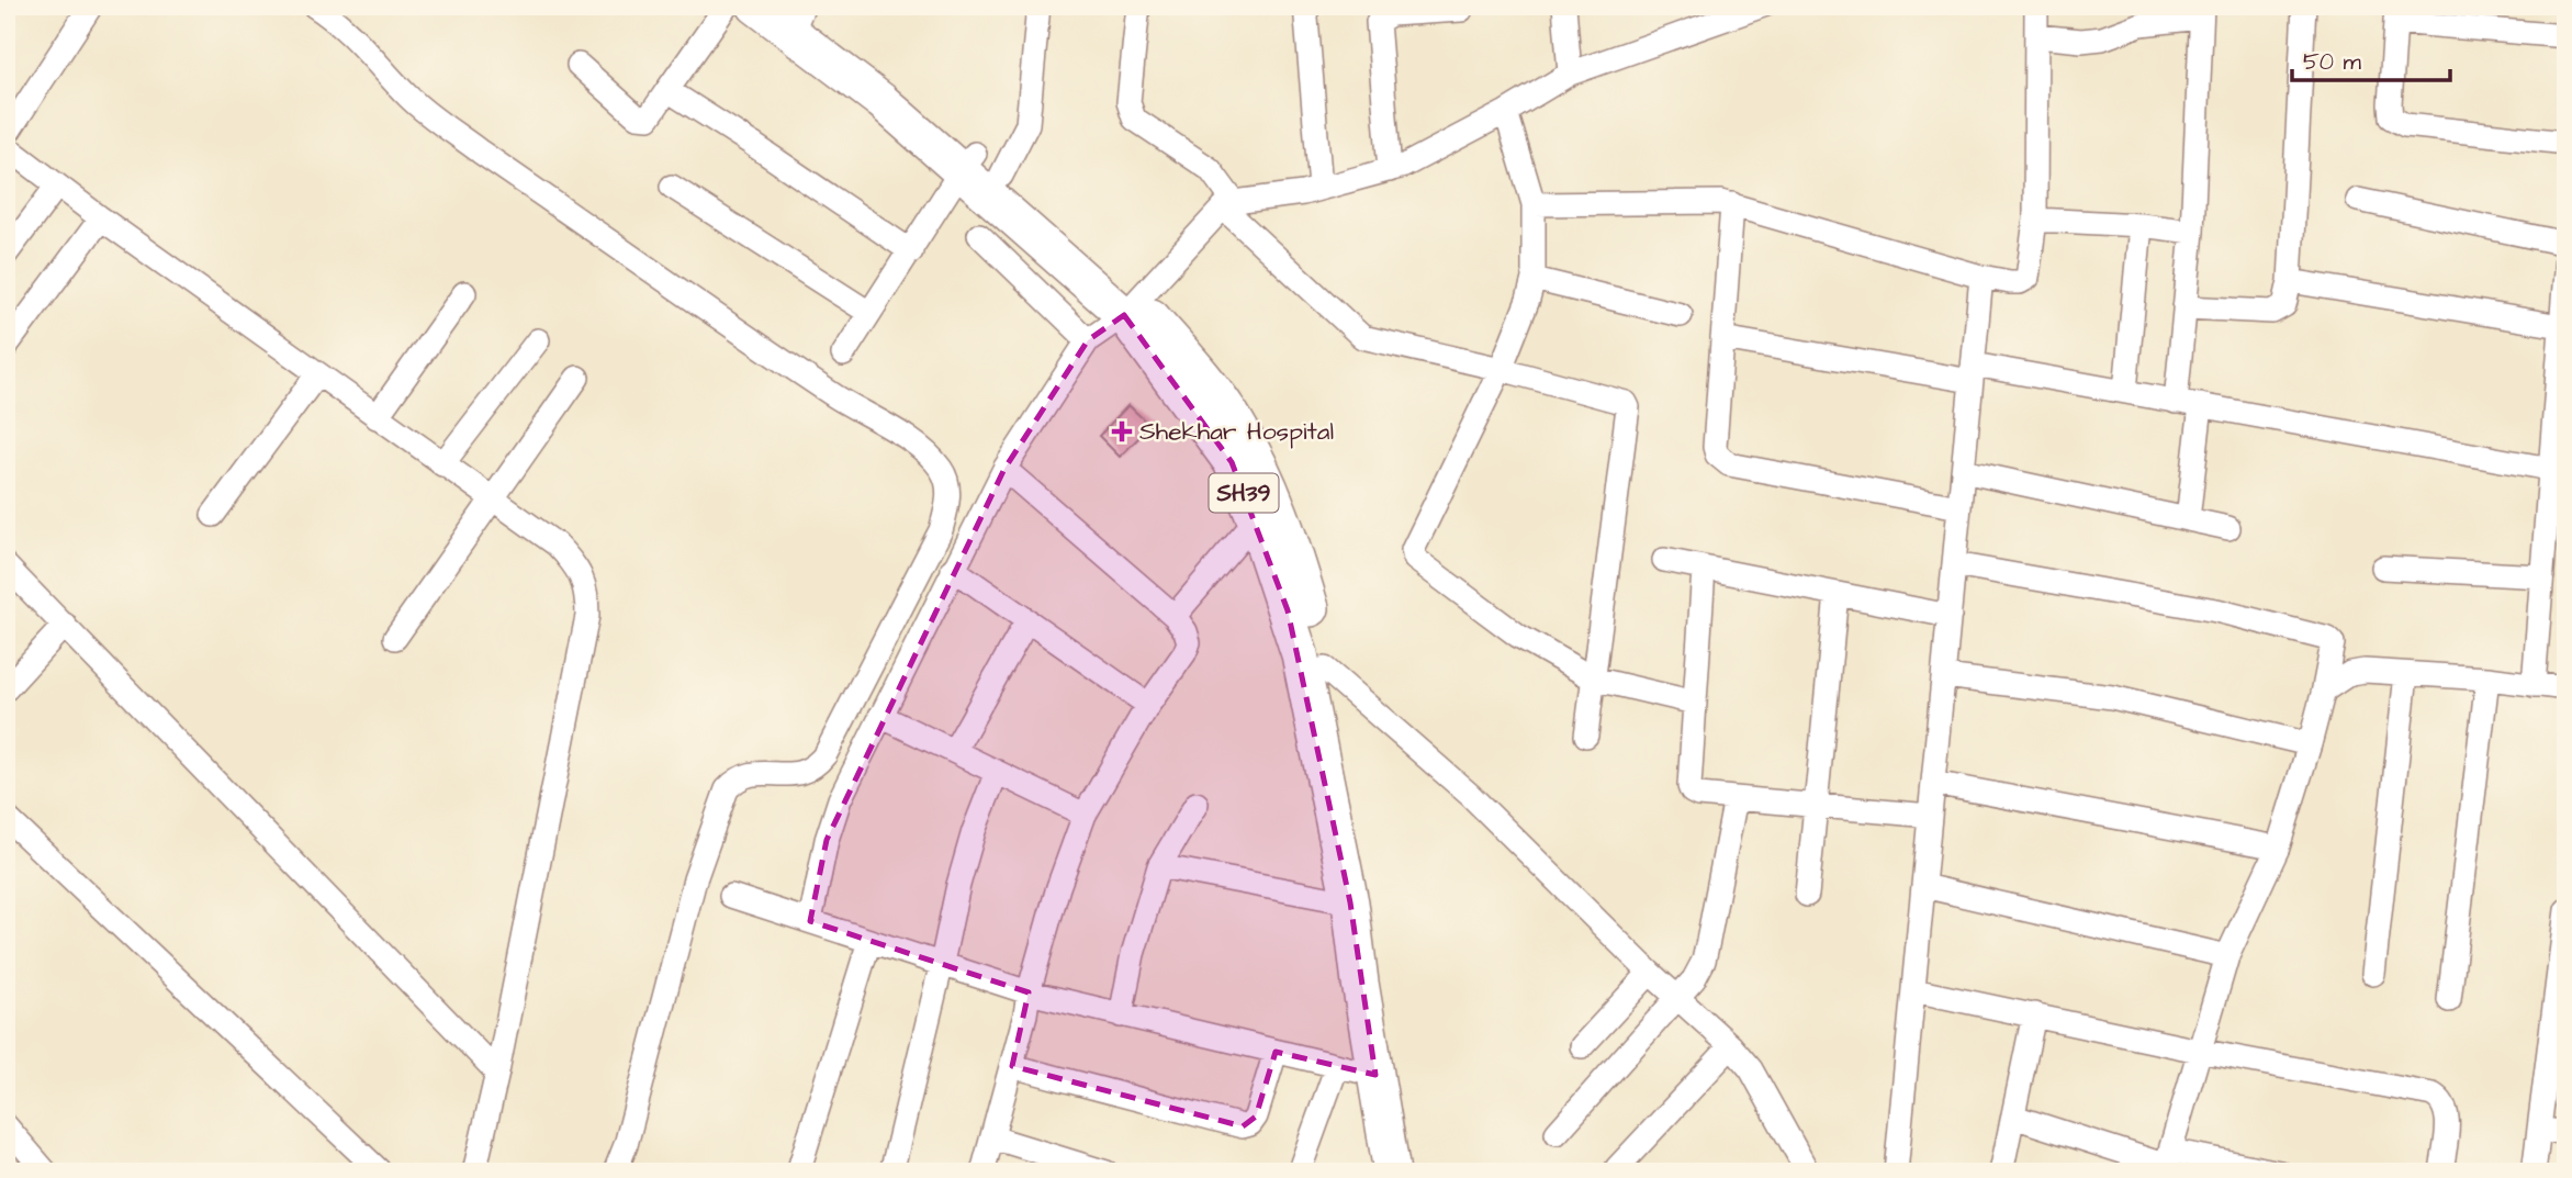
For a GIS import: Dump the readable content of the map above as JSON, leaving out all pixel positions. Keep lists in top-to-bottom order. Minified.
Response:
{"streets":{"main road":["SH39"]},"places":{"health":["Shekhar Hospital"]},"scale_bar":"50 m"}
